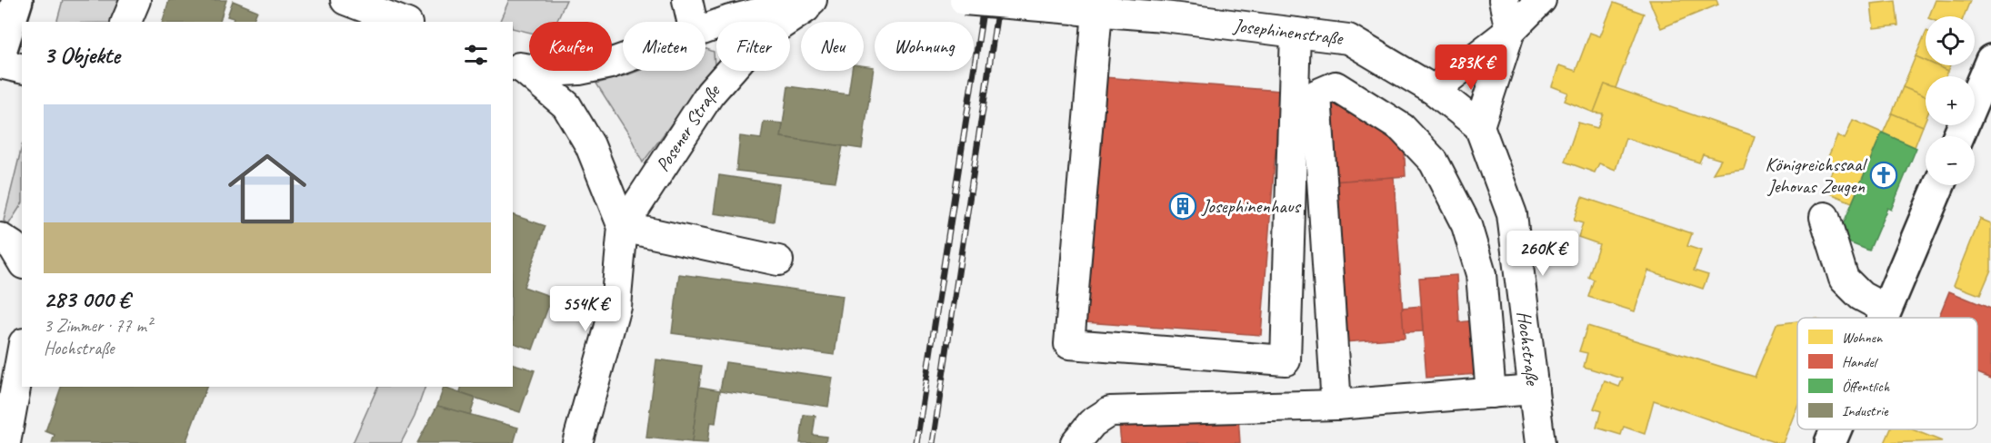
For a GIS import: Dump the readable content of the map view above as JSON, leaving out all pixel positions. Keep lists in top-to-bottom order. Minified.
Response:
{"streets":{"street":["Josephinenstraße","Posener Straße","Hochstraße"]},"places":{"church":["Königreichssaal Jehovas Zeugen"],"building":["Josephinenhaus"]},"legend":["Wohnen","Handel","Öffentlich","Industrie"],"page":{"map_buttons":["+","−"],"chip":["Kaufen","Mieten","Filter","Neu","Wohnung"],"heading":"3 Objekte","price":["283K €","260K €","554K €"],"list":[{"name":"283 000 €","note":"3 Zimmer · 77 m² · Hochstraße"}]}}
